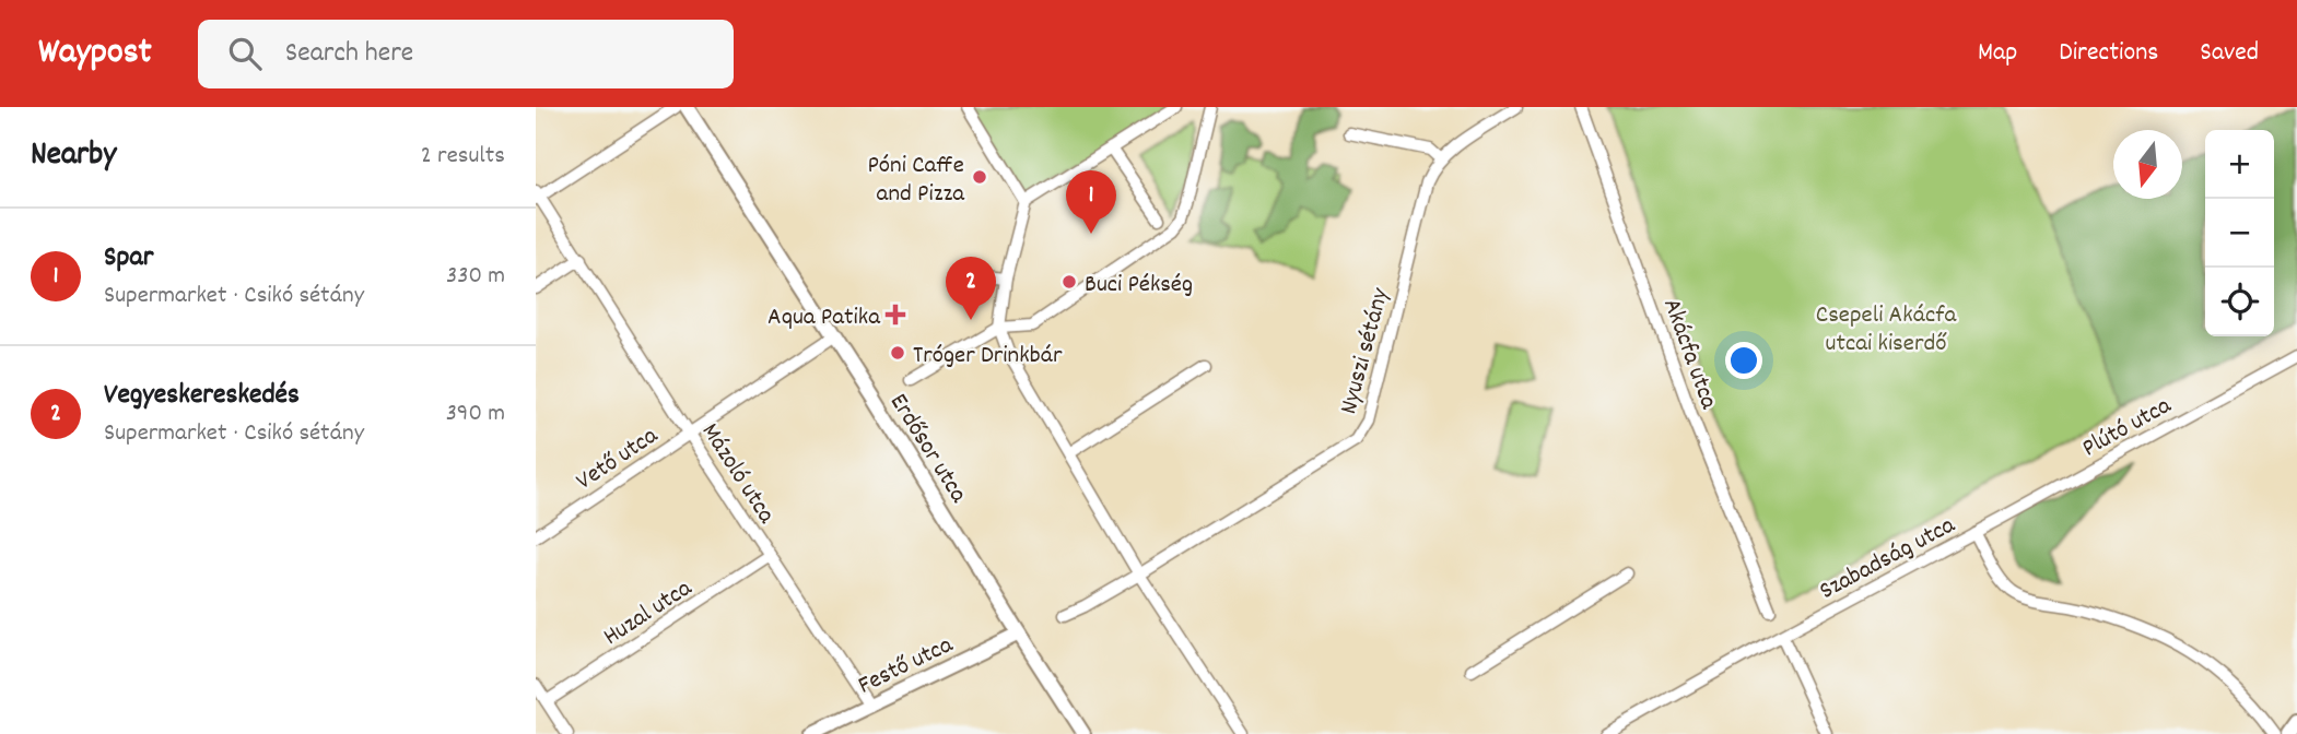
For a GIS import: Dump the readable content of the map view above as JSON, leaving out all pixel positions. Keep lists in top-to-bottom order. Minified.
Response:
{"streets":{"street":["Nyuszi sétány","Akácfa utca","Plútó utca","Erdősor utca","Vető utca","Mázoló utca","Szabadság utca","Huzal utca","Festő utca"]},"crossings":[["Plútó utca","Szabadság utca"],["Erdősor utca","Vető utca"],["Erdősor utca","Festő utca"],["Vető utca","Mázoló utca"],["Mázoló utca","Huzal utca"],["Mázoló utca","Festő utca"]],"parks":["Csepeli Akácfa utcai kiserdő"],"places":{"other":["Póni Caffe and Pizza","Buci Pékség","Tróger Drinkbár"],"health":["Aqua Patika"]},"north":"bottom","page":{"header":"Waypost","search":"Search here","nav":["Map","Directions","Saved"],"heading":["Nearby","2 results"],"map_buttons":["+","−"],"pins":["1","2"],"list":[{"mark":"1","name":"Spar","note":"Supermarket · Csikó sétány","value":"330 m"},{"mark":"2","name":"Vegyeskereskedés","note":"Supermarket · Csikó sétány","value":"390 m"}]}}
